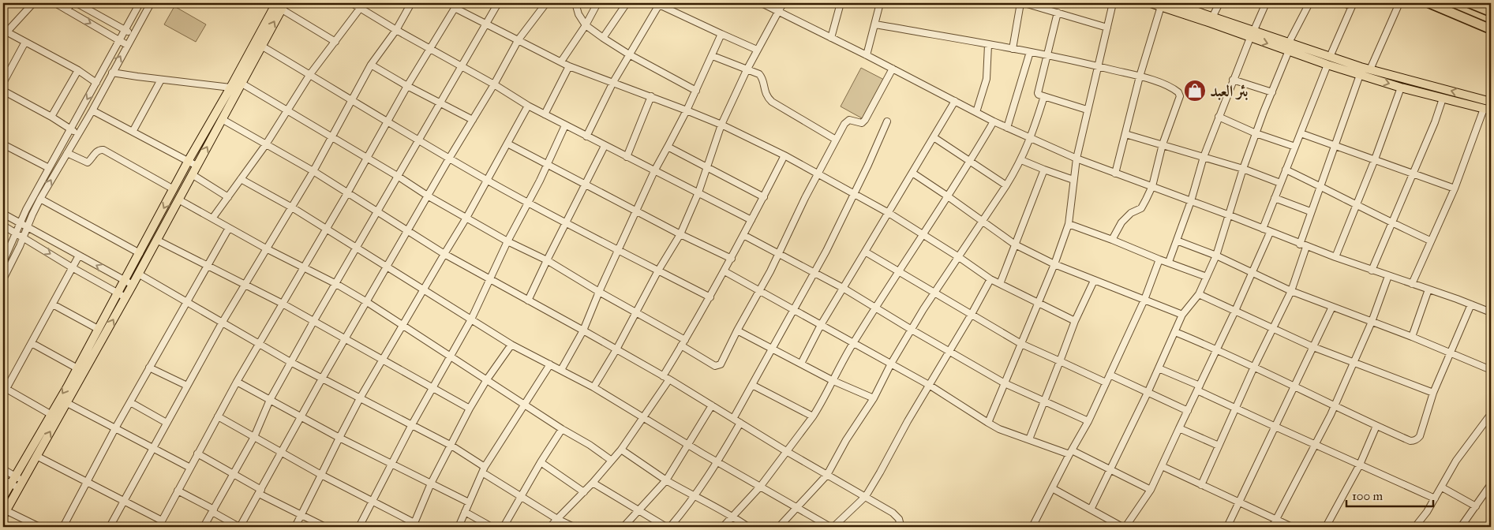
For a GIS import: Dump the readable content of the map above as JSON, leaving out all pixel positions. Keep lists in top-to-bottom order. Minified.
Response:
{"places":{"shop":["بئر العبد"]},"scale_bar":"100 m"}
